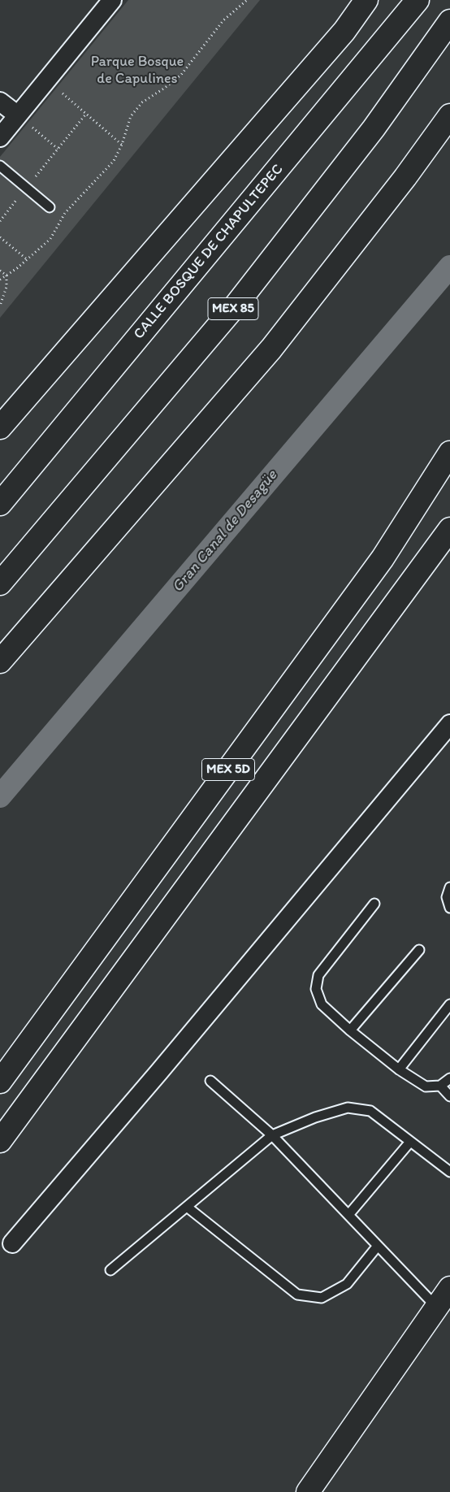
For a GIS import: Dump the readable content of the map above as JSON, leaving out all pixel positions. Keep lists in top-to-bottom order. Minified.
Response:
{"streets":{"main road":["CALLE BOSQUE DE CHAPULTEPEC","MEX 85","MEX 5D"]},"water":["Gran Canal de Desagüe"],"parks":["Parque Bosque de Capulines"]}
